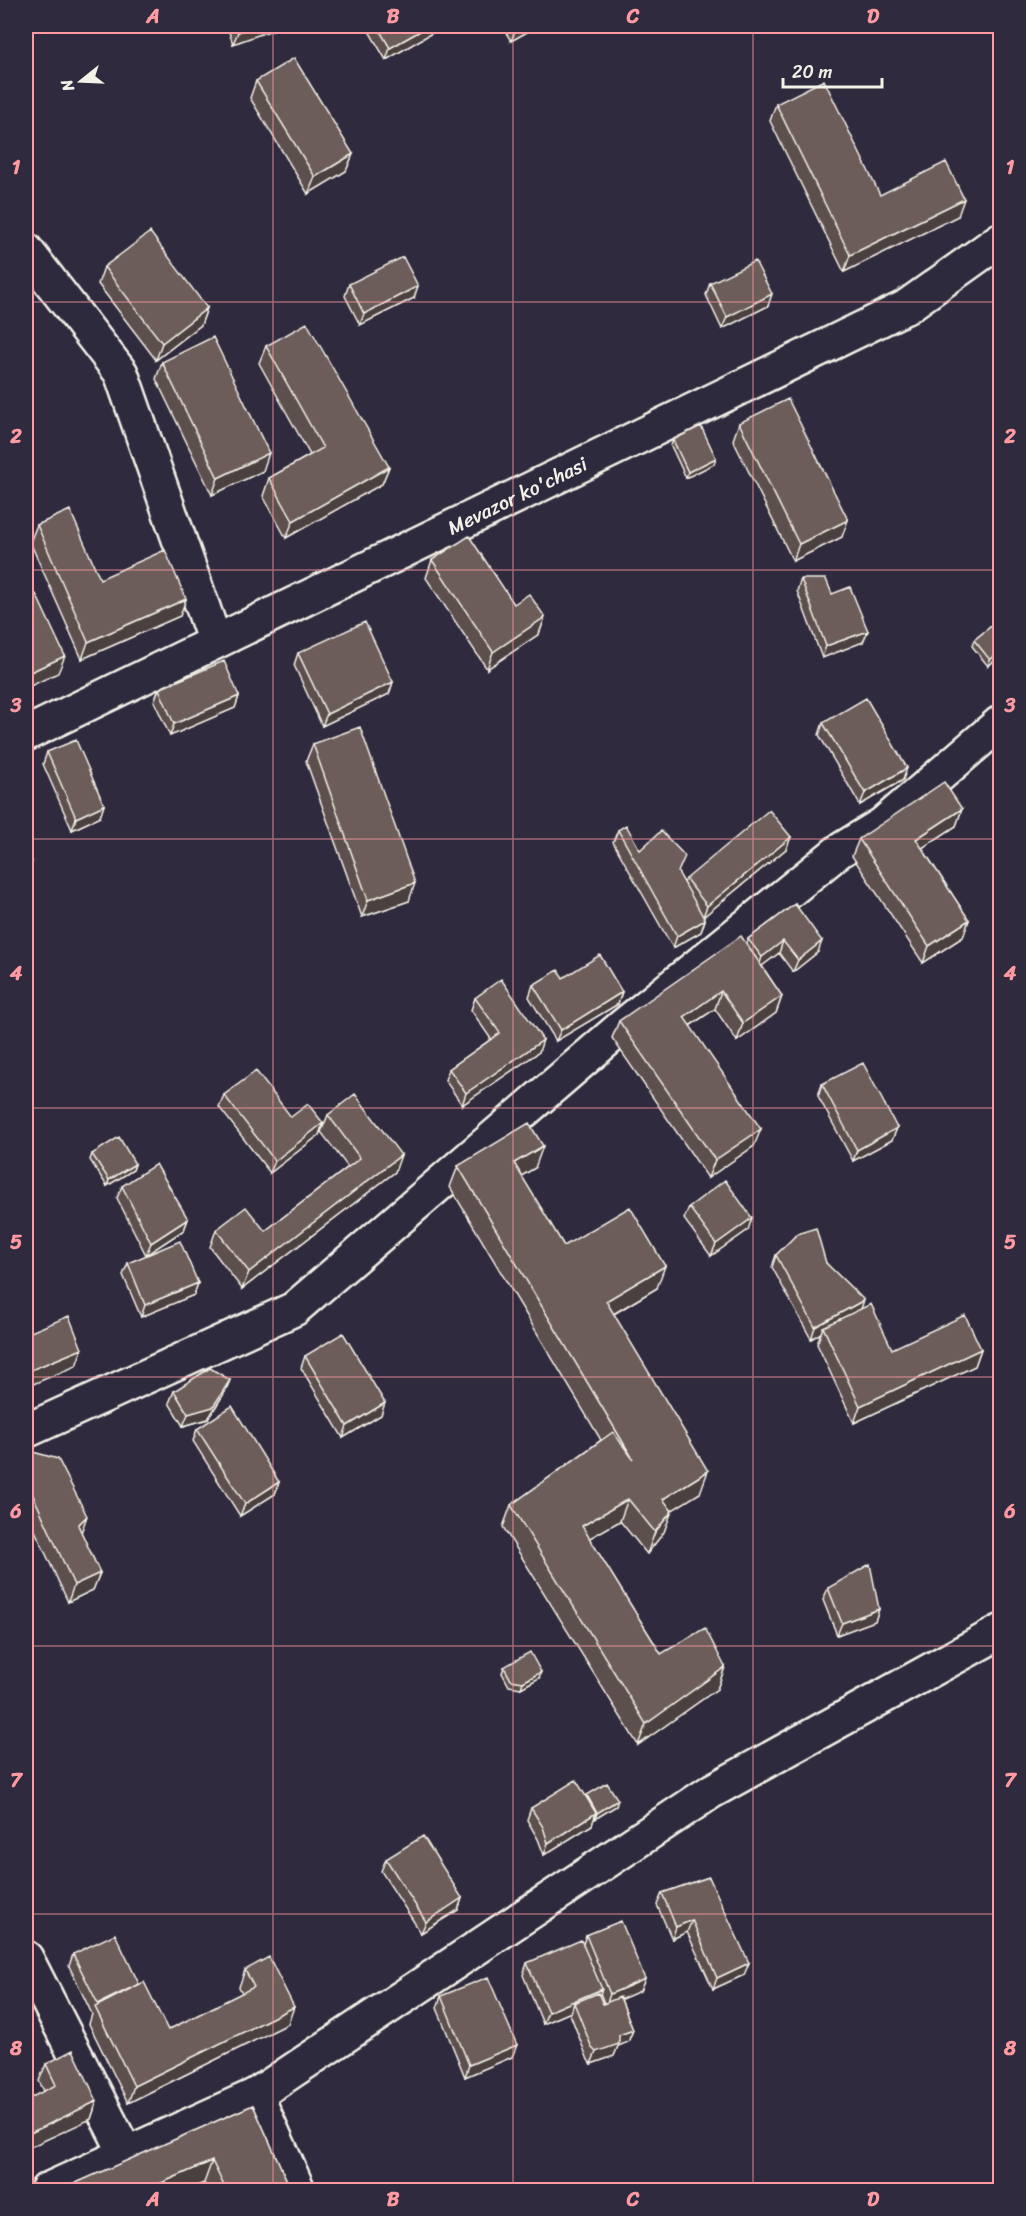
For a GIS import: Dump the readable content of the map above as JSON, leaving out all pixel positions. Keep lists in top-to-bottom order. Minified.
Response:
{"streets":{"street":["Mevazor ko'chasi"]},"scale_bar":"20 m","north":"left","grid":{"columns":["A","B","C","D"],"rows":["1","2","3","4","5","6","7","8"]}}
